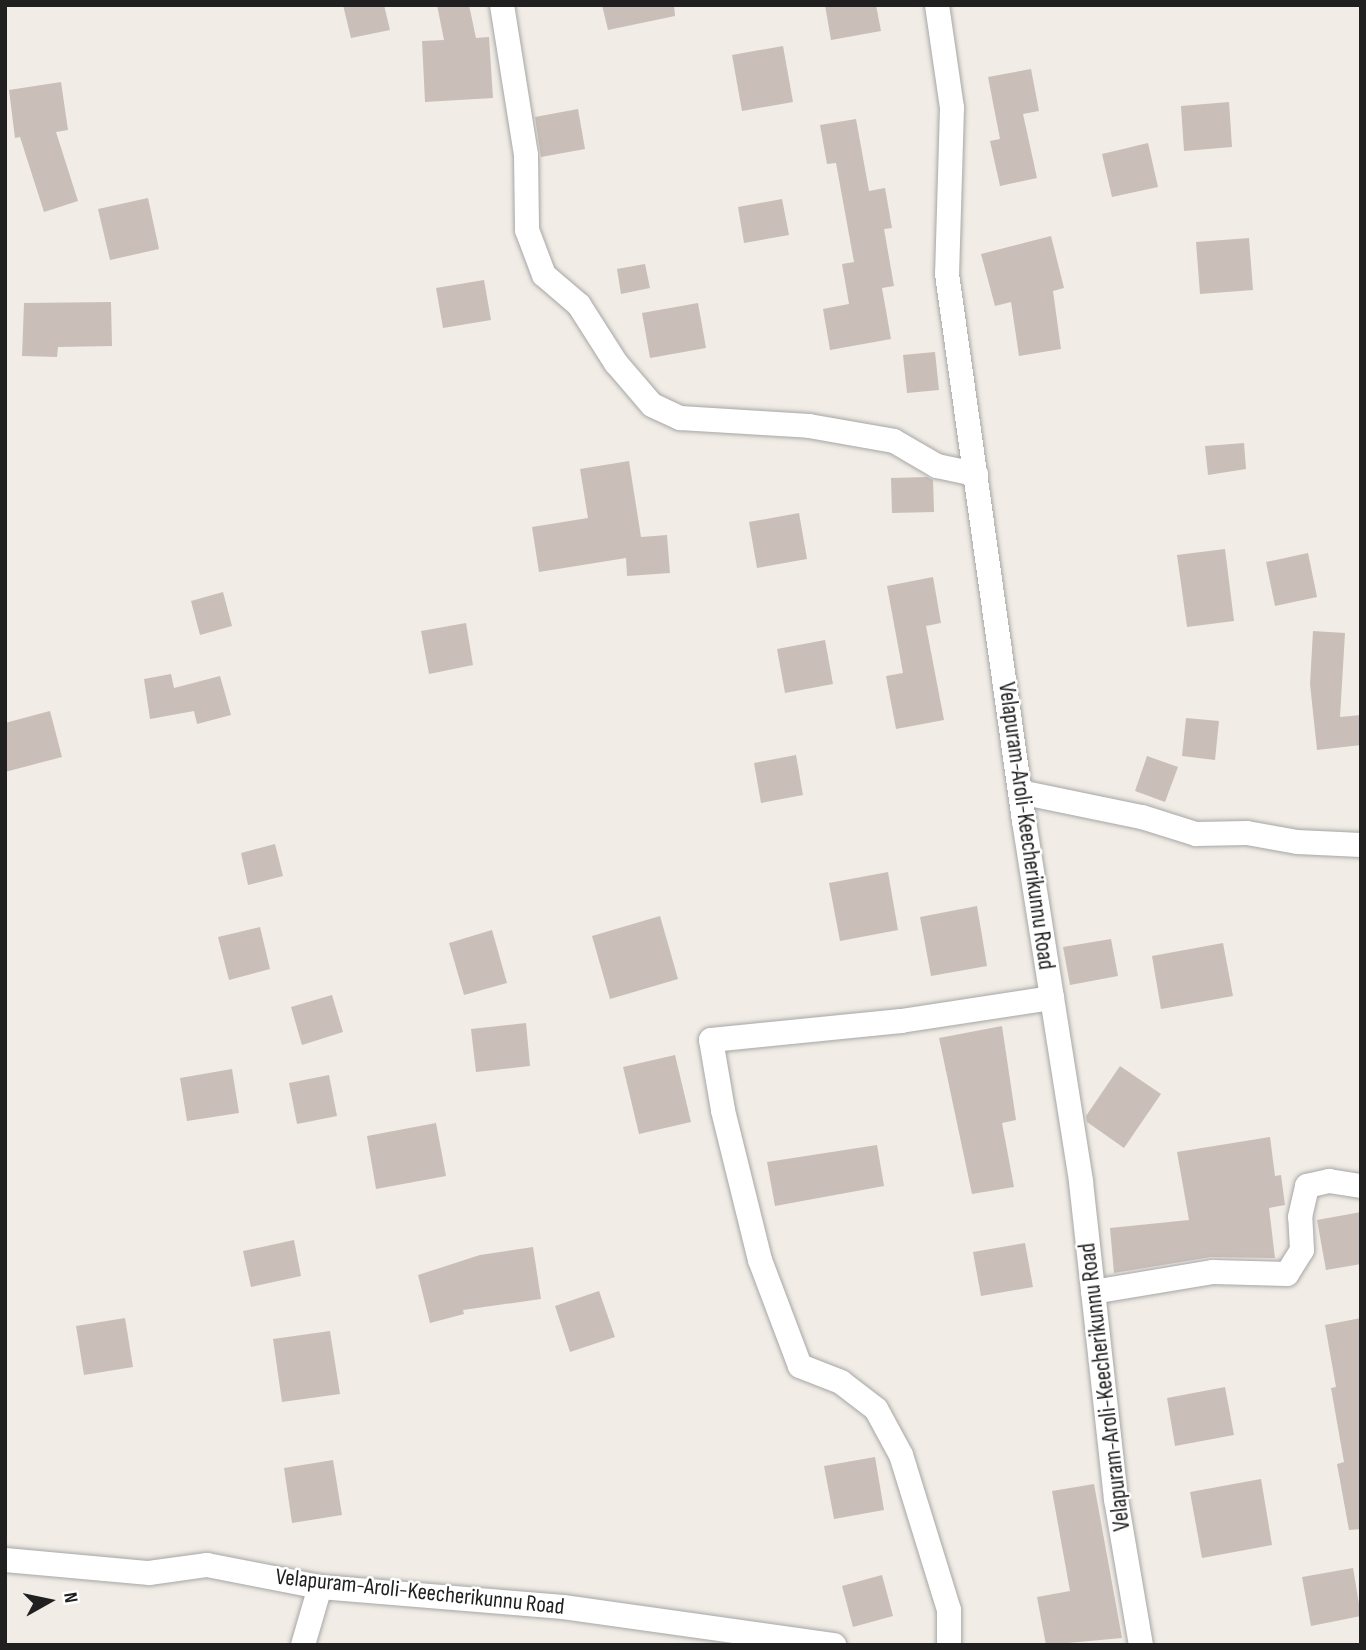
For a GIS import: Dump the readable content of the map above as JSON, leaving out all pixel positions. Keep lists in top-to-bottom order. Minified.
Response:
{"streets":{"street":["Velapuram-Aroli-Keecherikunnu Road"]},"north":"right"}
